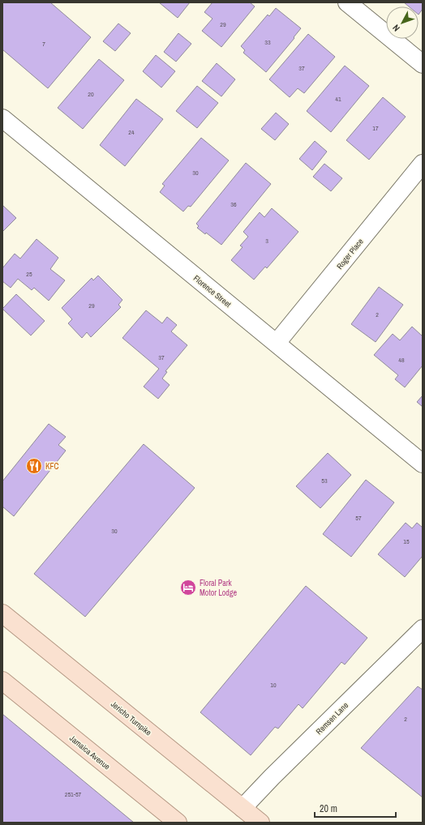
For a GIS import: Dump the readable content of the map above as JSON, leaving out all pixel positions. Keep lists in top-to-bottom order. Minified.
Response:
{"streets":{"main road":["Jericho Turnpike","Jamaica Avenue"],"street":["Roger Place","Florence Street","Remsen Lane"]},"crossings":[["Roger Place","Florence Street"],["Jericho Turnpike","Remsen Lane"]],"places":{"restaurant":["KFC"],"hotel":["Floral Park Motor Lodge"]},"house_numbers":["29","33","7","37","20","41","17","24","30","36","3","25","29","2","37","48","53","57","30","15","10","2","251-57"],"scale_bar":"20 m","north":"bottom left"}
